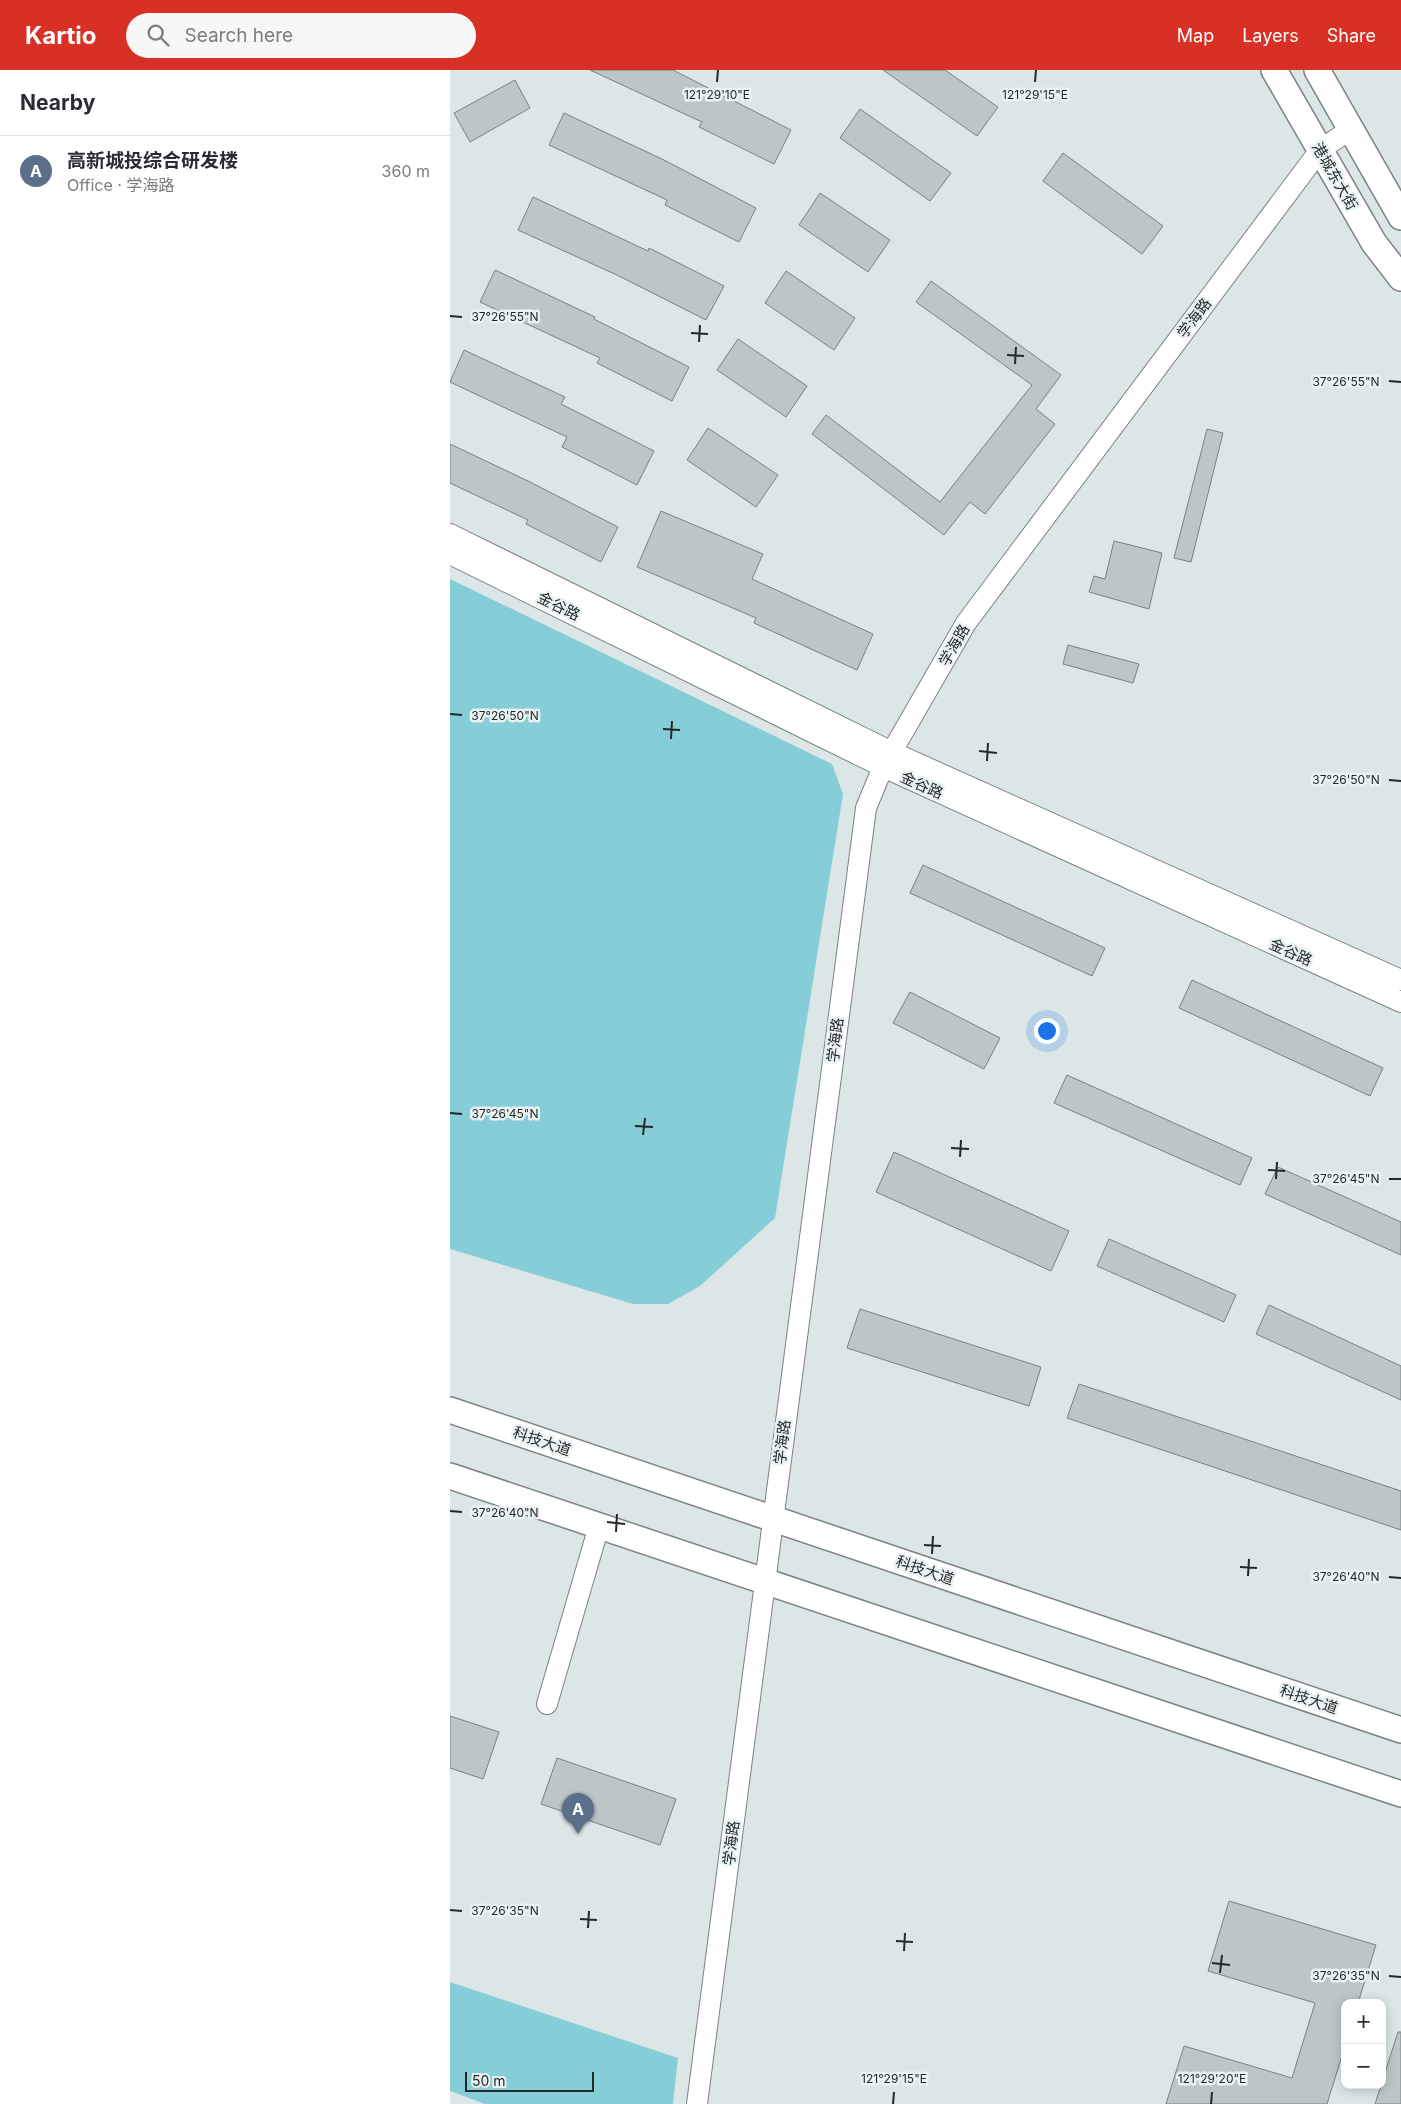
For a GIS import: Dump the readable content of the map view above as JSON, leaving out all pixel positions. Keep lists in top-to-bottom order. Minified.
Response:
{"streets":{"main road":["港城东大街","科技大道"],"street":["学海路","金谷路"]},"crossings":[["港城东大街","学海路"],["学海路","金谷路"],["学海路","科技大道"]],"scale_bar":"50 m","page":{"header":"Kartio","search":"Search here","nav":["Map","Layers","Share"],"heading":"Nearby","list":[{"mark":"A","name":"高新城投综合研发楼","note":"Office · 学海路","value":"360 m"}],"pins":"A","map_buttons":["+","−"],"scale":"50 m"},"coordinates":["121°29'10\"E","121°29'15\"E","37°26'55\"N","37°26'50\"N","37°26'45\"N","37°26'40\"N","37°26'35\"N","121°29'20\"E"]}
